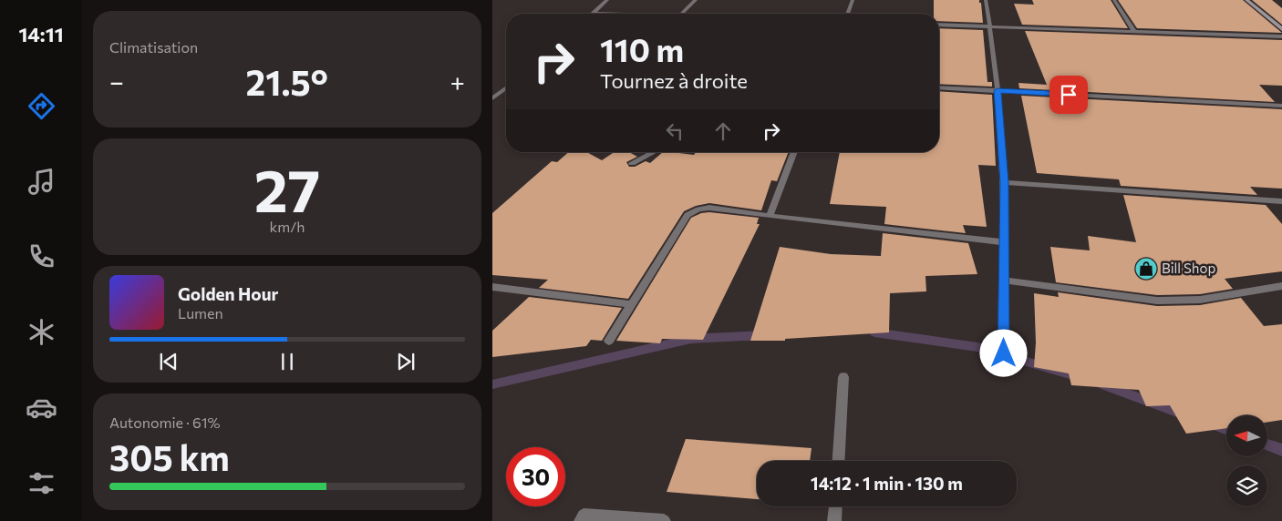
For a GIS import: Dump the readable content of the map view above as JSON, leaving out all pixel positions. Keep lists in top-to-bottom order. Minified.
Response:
{"places":{"shop":["Bill Shop"]},"north":"left","page":{"tabs":"14:11","tile":["Climatisation",["27","km/h"],["Autonomie · 61%","305 km"]],"turn":["110 m","Tournez à droite"],"heat":["−","21.5°","+"],"song":["Golden Hour","Lumen"],"limit":"30","trip":"14:12 · 1 min · 130 m"}}
